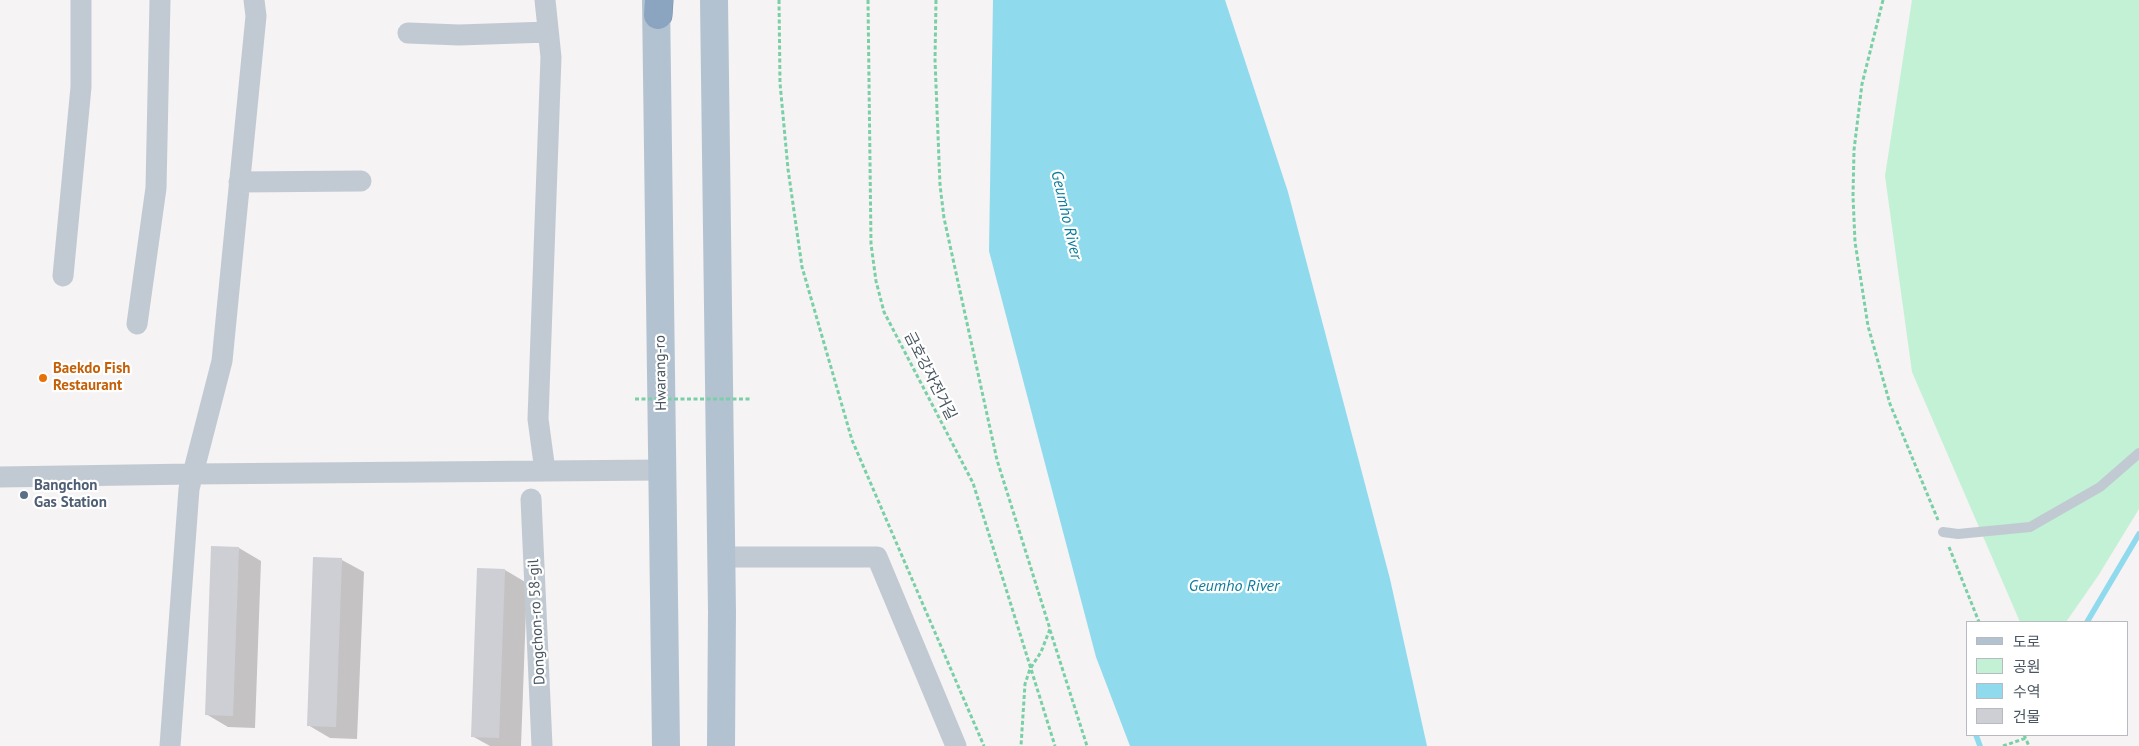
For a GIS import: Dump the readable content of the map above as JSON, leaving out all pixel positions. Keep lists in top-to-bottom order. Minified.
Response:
{"streets":{"main road":["Hwarang-ro"],"street":["Dongchon-ro 58-gil"],"path":["금호강자전거길"]},"water":["Geumho River"],"places":["Baekdo Fish Restaurant","Bangchon Gas Station"],"legend":["도로","공원","수역","건물"]}
